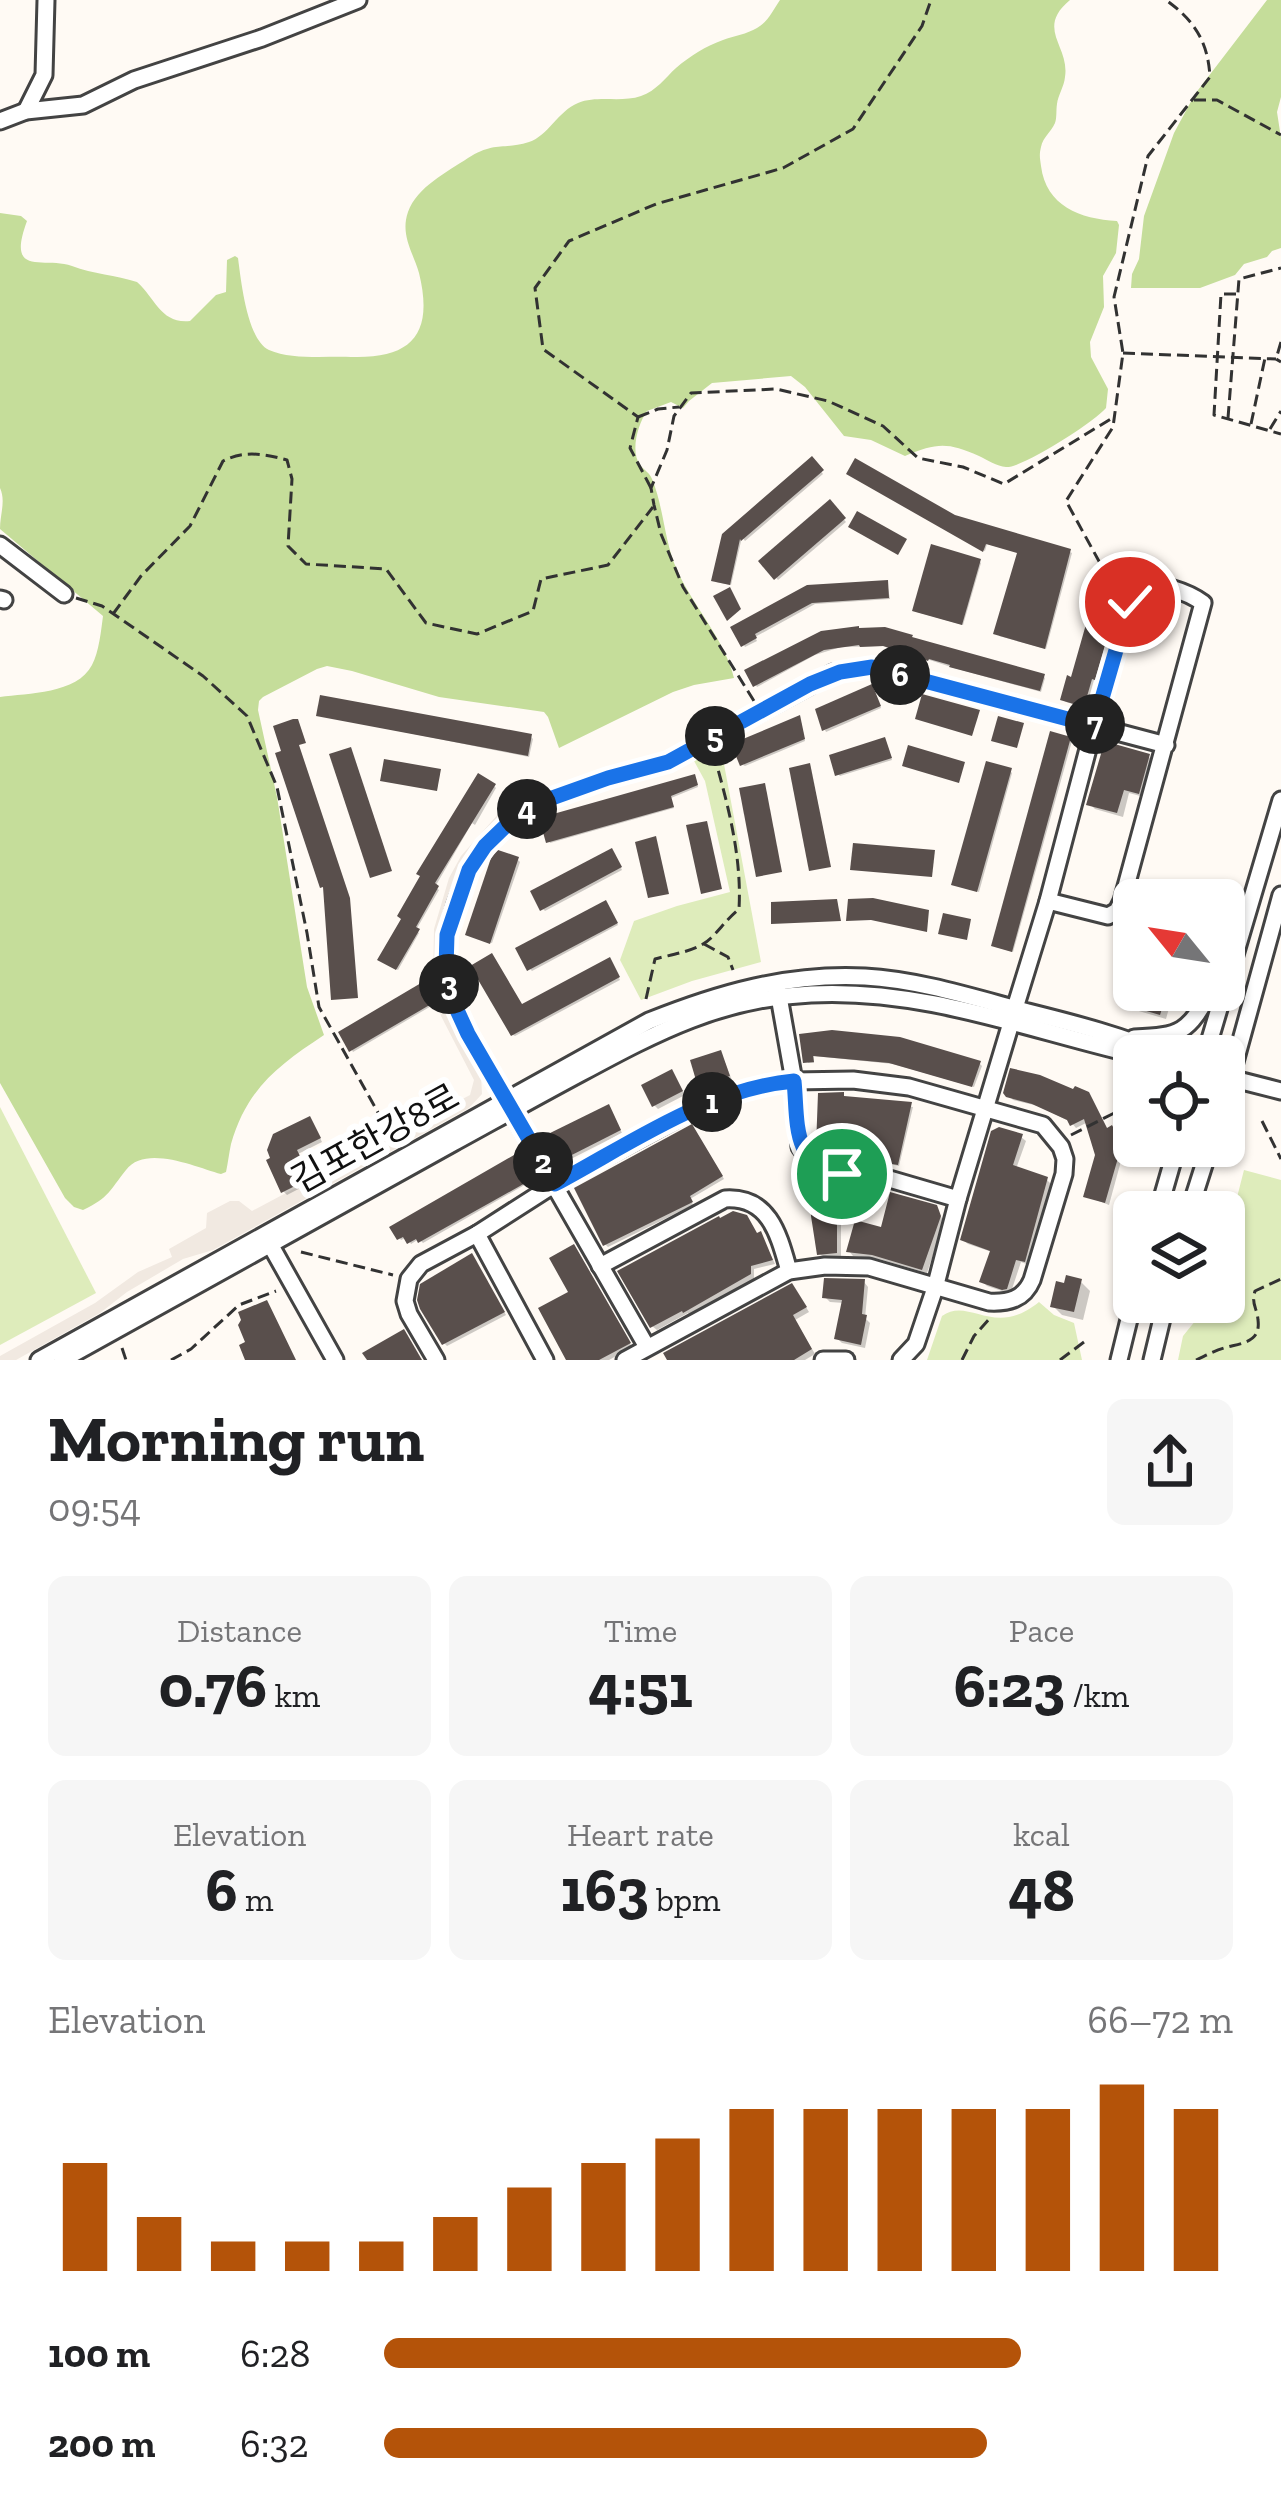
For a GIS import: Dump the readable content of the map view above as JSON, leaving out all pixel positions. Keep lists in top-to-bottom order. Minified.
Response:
{"streets":{"street":["김포한강8로"]},"north":"top left","page":{"pins":["6","7","5","4","3","1","2"],"heading":["Morning run","09:54"],"stats":[["Distance","0.76 km"],["Time","4:51"],["Pace","6:23 /km"],["Elevation","6 m"],["Heart rate","163 bpm"],["kcal","48"]],"chart":["Elevation","66–72 m"],"list":[{"name":"100 m","note":"6:28"},{"name":"200 m","note":"6:32"}]}}
